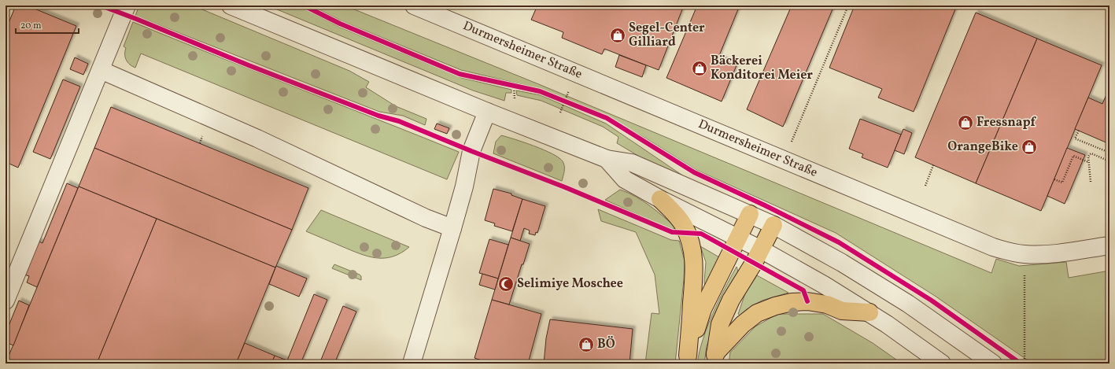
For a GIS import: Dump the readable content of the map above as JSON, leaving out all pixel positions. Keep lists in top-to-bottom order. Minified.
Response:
{"streets":{"street":["Durmersheimer Straße"]},"places":{"shop":["Segel-Center Gilliard","Bäckerei Konditorei Meier","Fressnapf","OrangeBike","BÖ"],"mosque":["Selimiye Moschee"]},"scale_bar":"20 m"}
